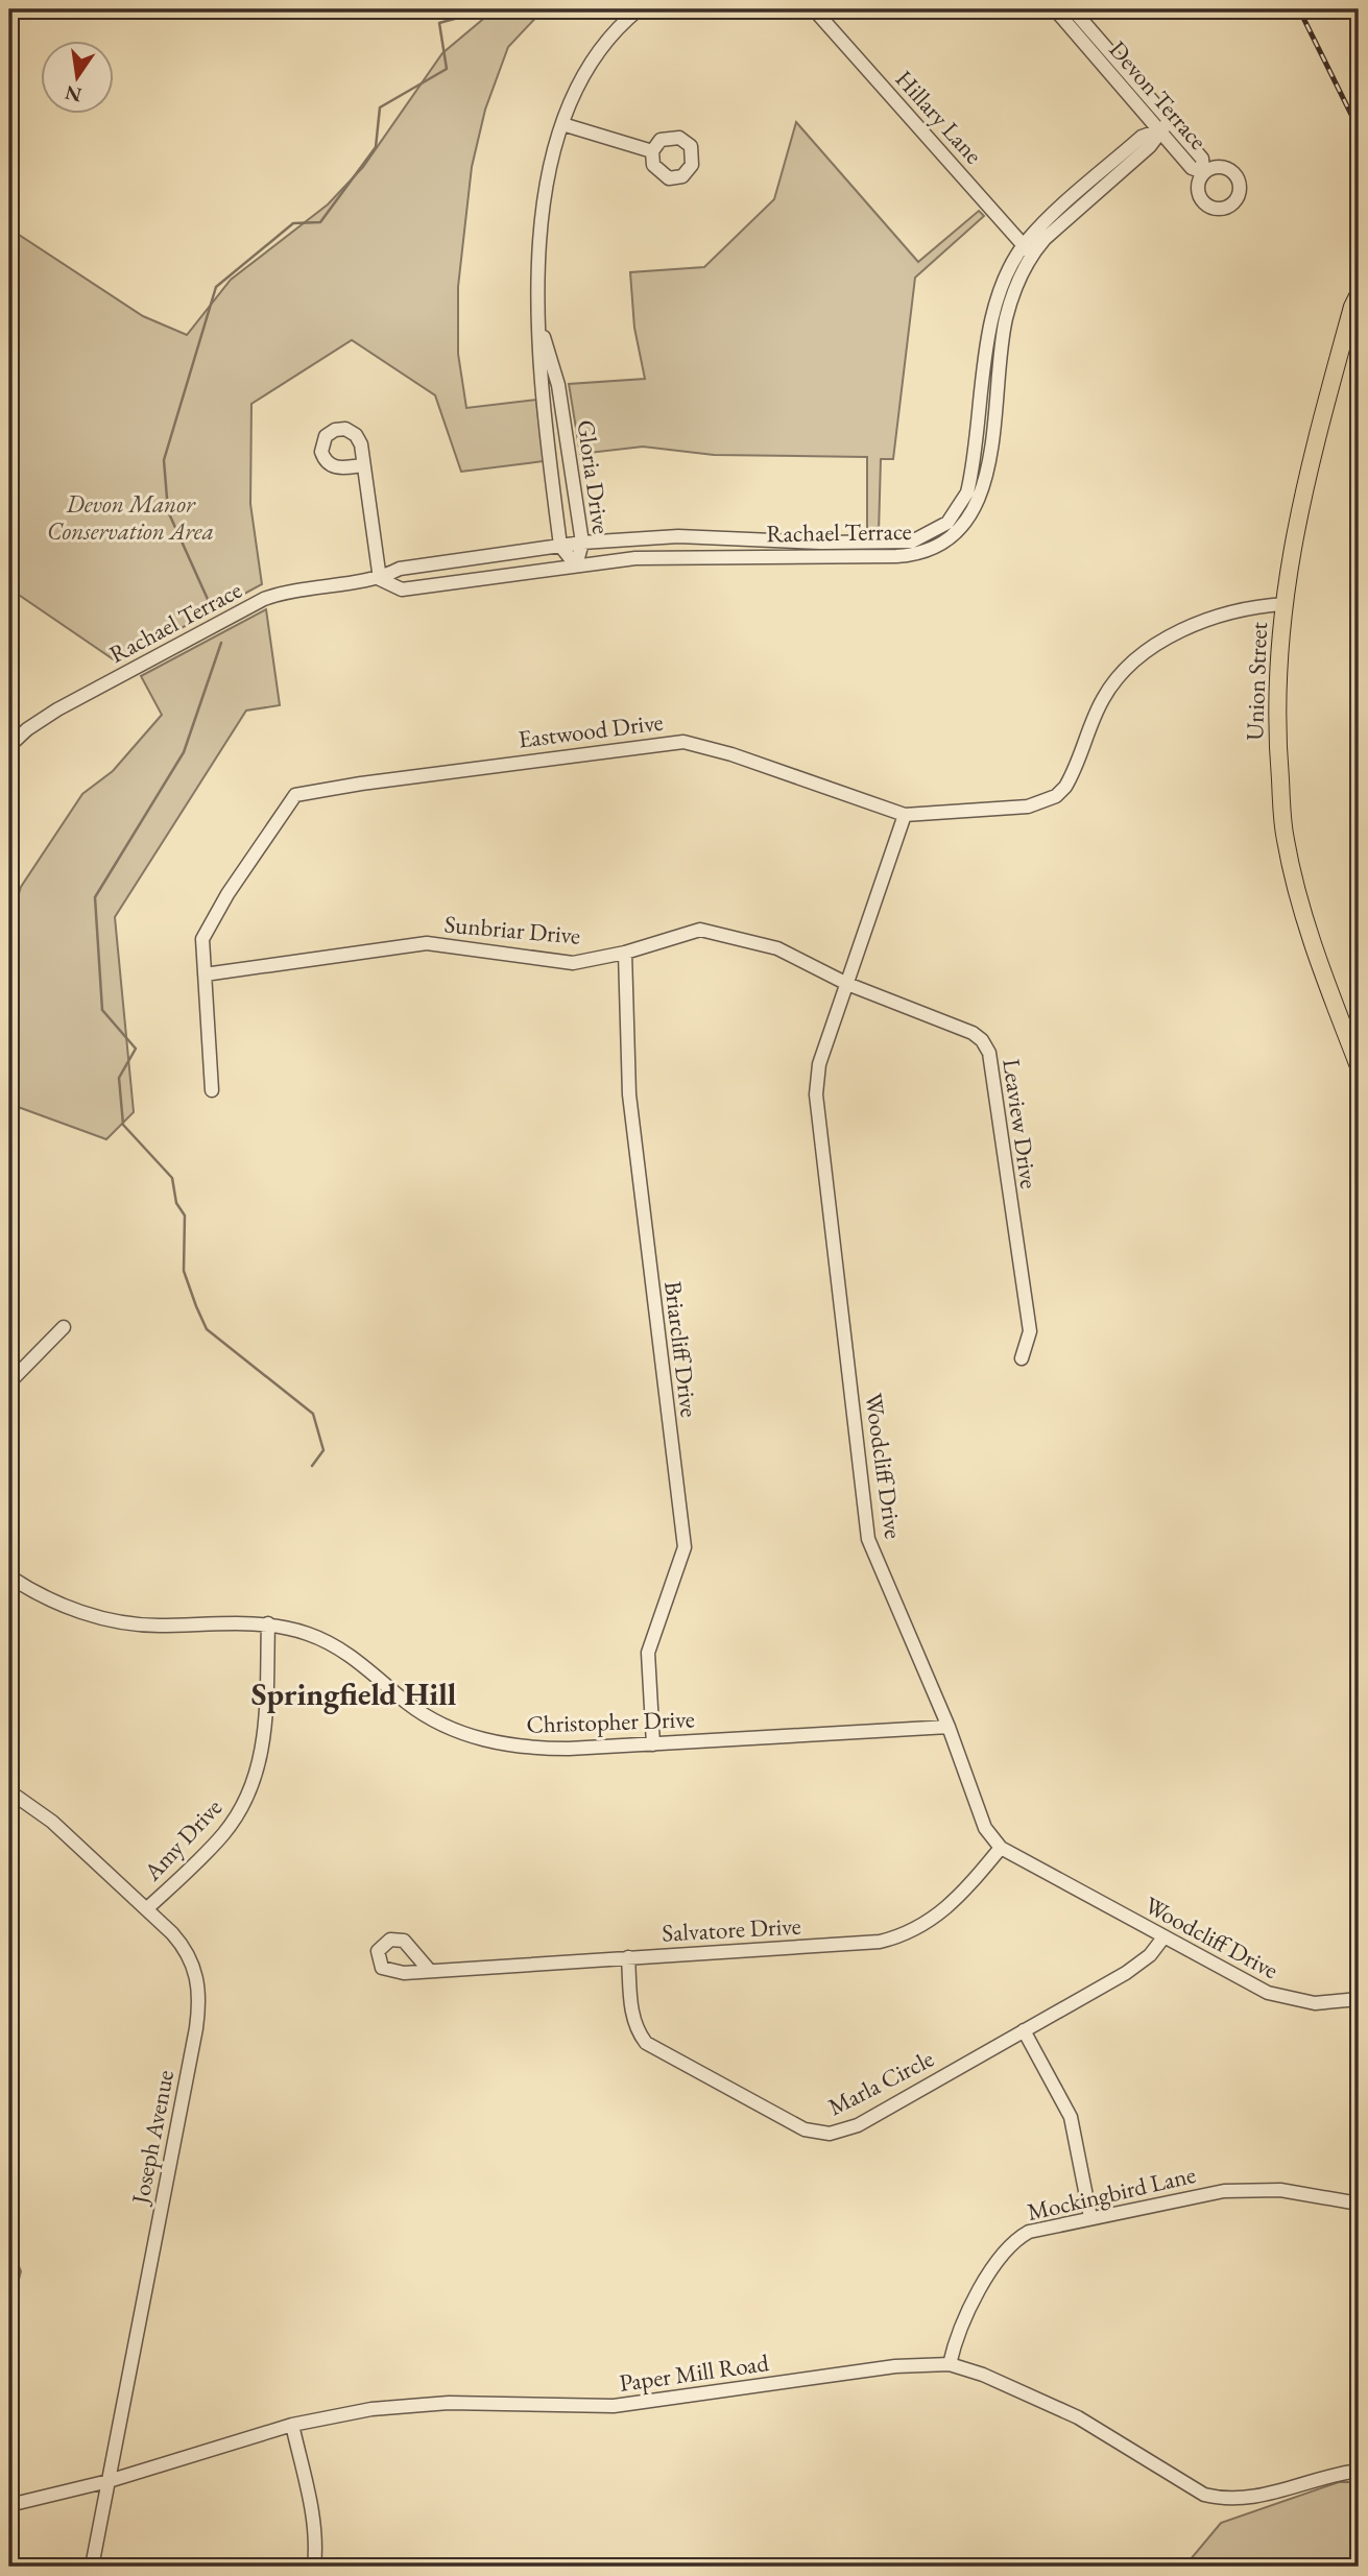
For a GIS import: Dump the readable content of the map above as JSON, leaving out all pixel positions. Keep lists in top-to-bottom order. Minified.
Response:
{"streets":{"main road":["Union Street"],"street":["Devon Terrace","Hillary Lane","Gloria Drive","Rachael Terrace","Eastwood Drive","Sunbriar Drive","Leaview Drive","Briarcliff Drive","Woodcliff Drive","Christopher Drive","Amy Drive","Salvatore Drive","Marla Circle","Joseph Avenue","Mockingbird Lane","Paper Mill Road"]},"crossings":[["Devon Terrace","Rachael Terrace"],["Hillary Lane","Rachael Terrace"],["Gloria Drive","Rachael Terrace"],["Union Street","Eastwood Drive"],["Eastwood Drive","Sunbriar Drive"],["Eastwood Drive","Woodcliff Drive"],["Sunbriar Drive","Leaview Drive"],["Sunbriar Drive","Briarcliff Drive"],["Sunbriar Drive","Woodcliff Drive"],["Leaview Drive","Woodcliff Drive"],["Briarcliff Drive","Christopher Drive"],["Woodcliff Drive","Christopher Drive"],["Woodcliff Drive","Salvatore Drive"],["Woodcliff Drive","Marla Circle"],["Christopher Drive","Amy Drive"],["Amy Drive","Joseph Avenue"],["Salvatore Drive","Marla Circle"],["Joseph Avenue","Paper Mill Road"],["Mockingbird Lane","Paper Mill Road"]],"districts":["Springfield Hill"],"parks":["Devon Manor Conservation Area"],"north":"bottom"}
